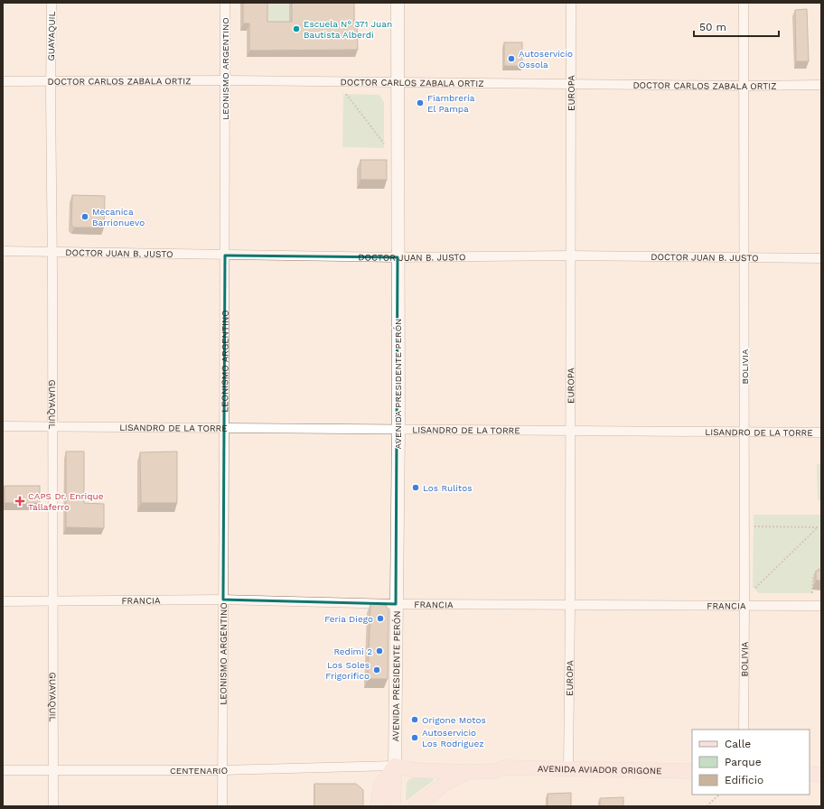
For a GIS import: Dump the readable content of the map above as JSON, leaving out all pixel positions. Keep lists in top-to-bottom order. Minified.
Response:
{"streets":{"main road":["AVENIDA PRESIDENTE PERÓN","AVENIDA AVIADOR ORIGONE"],"street":["GUAYAQUIL","LEONISMO ARGENTINO","DOCTOR CARLOS ZABALA ORTIZ","EUROPA","DOCTOR JUAN B. JUSTO","BOLIVIA","LISANDRO DE LA TORRE","FRANCIA","CENTENARIO"]},"crossings":[["GUAYAQUIL","DOCTOR CARLOS ZABALA ORTIZ"],["GUAYAQUIL","DOCTOR JUAN B. JUSTO"],["GUAYAQUIL","LISANDRO DE LA TORRE"],["GUAYAQUIL","FRANCIA"],["GUAYAQUIL","CENTENARIO"],["LEONISMO ARGENTINO","DOCTOR CARLOS ZABALA ORTIZ"],["LEONISMO ARGENTINO","DOCTOR JUAN B. JUSTO"],["LEONISMO ARGENTINO","LISANDRO DE LA TORRE"],["LEONISMO ARGENTINO","FRANCIA"],["LEONISMO ARGENTINO","CENTENARIO"],["DOCTOR CARLOS ZABALA ORTIZ","EUROPA"],["DOCTOR CARLOS ZABALA ORTIZ","BOLIVIA"],["DOCTOR CARLOS ZABALA ORTIZ","AVENIDA PRESIDENTE PERÓN"],["EUROPA","DOCTOR JUAN B. JUSTO"],["EUROPA","LISANDRO DE LA TORRE"],["EUROPA","FRANCIA"],["EUROPA","AVENIDA AVIADOR ORIGONE"],["DOCTOR JUAN B. JUSTO","BOLIVIA"],["DOCTOR JUAN B. JUSTO","AVENIDA PRESIDENTE PERÓN"],["BOLIVIA","LISANDRO DE LA TORRE"],["BOLIVIA","FRANCIA"],["AVENIDA PRESIDENTE PERÓN","LISANDRO DE LA TORRE"],["AVENIDA PRESIDENTE PERÓN","FRANCIA"],["AVENIDA PRESIDENTE PERÓN","AVENIDA AVIADOR ORIGONE"],["AVENIDA PRESIDENTE PERÓN","CENTENARIO"],["AVENIDA AVIADOR ORIGONE","CENTENARIO"]],"places":{"other":["Escuela N° 371 Juan Bautista Alberdi","Autoservicio Ossola","Fiambrería El Pampa","Mecanica Barrionuevo","Los Rulitos","Feria Diego","Redimi 2","Los Soles Frigorifico","Origone Motos","Autoservicio Los Rodriguez"],"health":["CAPS Dr. Enrique Tallaferro"]},"legend":["Calle","Parque","Edificio"],"scale_bar":"50 m"}
